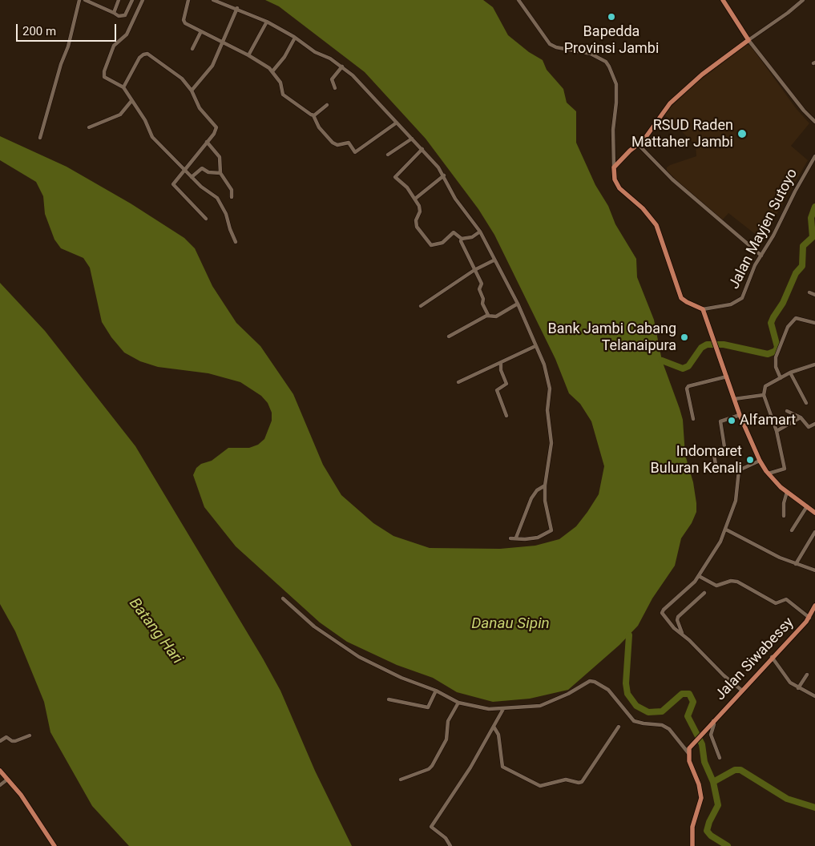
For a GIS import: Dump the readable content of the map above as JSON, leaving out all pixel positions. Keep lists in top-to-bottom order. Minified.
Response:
{"streets":{"main road":["Jalan Siwabessy"],"street":["Jalan Mayjen Sutoyo"]},"water":["Danau Sipin","Batang Hari"],"places":["Bapedda Provinsi Jambi","RSUD Raden Mattaher Jambi","Bank Jambi Cabang Telanaipura","Alfamart","Indomaret Buluran Kenali"],"scale_bar":"200 m"}
